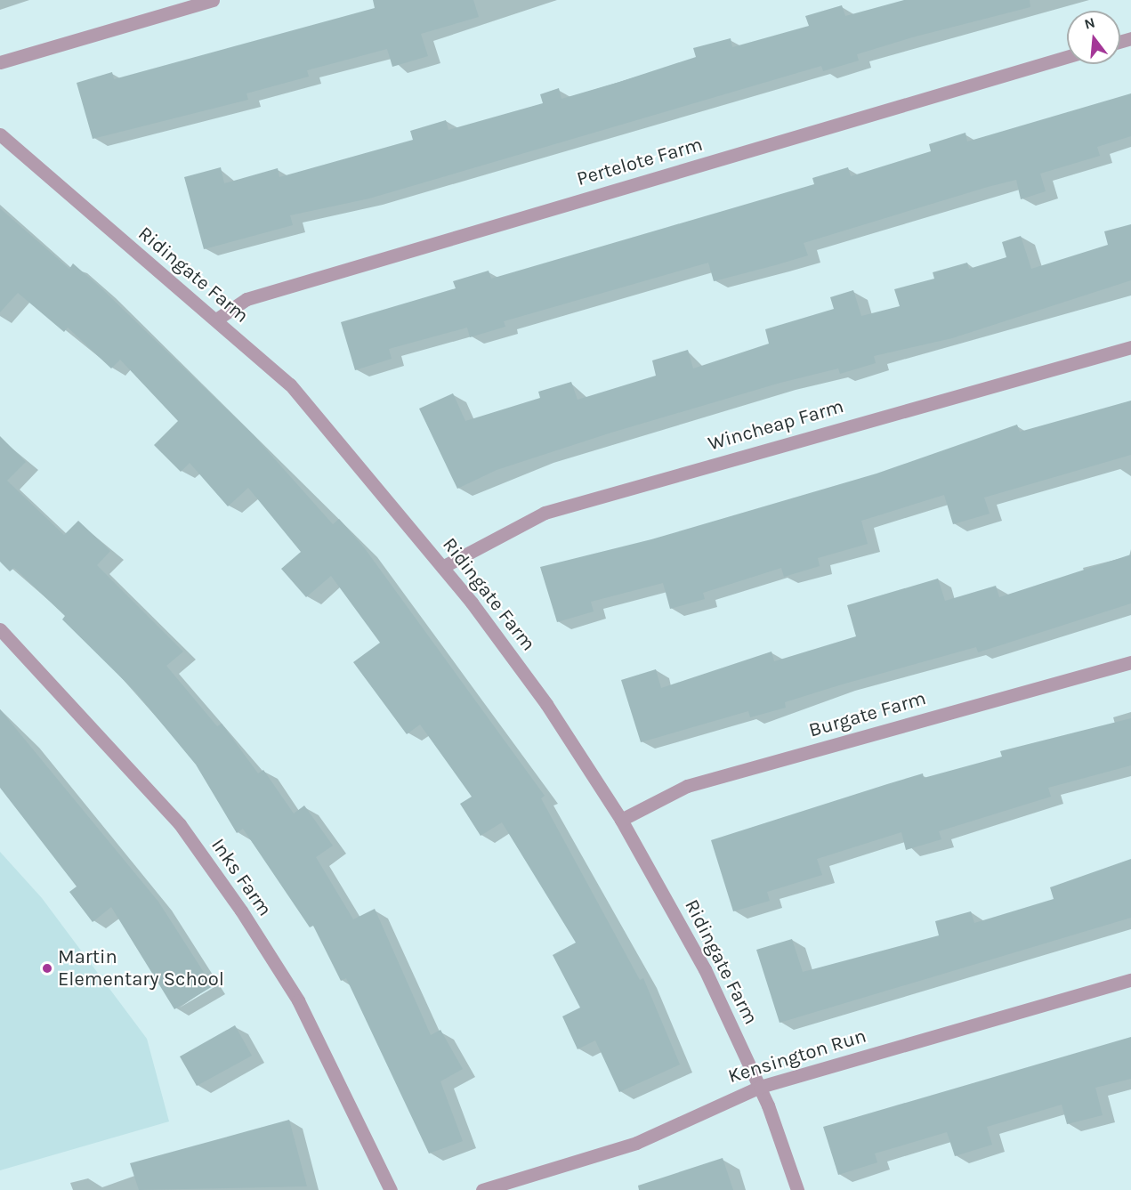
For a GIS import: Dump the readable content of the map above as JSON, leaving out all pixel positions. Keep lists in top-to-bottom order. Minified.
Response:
{"streets":{"street":["Pertelote Farm","Ridingate Farm","Wincheap Farm","Burgate Farm","Inks Farm","Kensington Run"]},"crossings":[["Pertelote Farm","Ridingate Farm"],["Ridingate Farm","Wincheap Farm"],["Ridingate Farm","Burgate Farm"],["Ridingate Farm","Kensington Run"]],"places":["Martin Elementary School"],"north":"top"}
